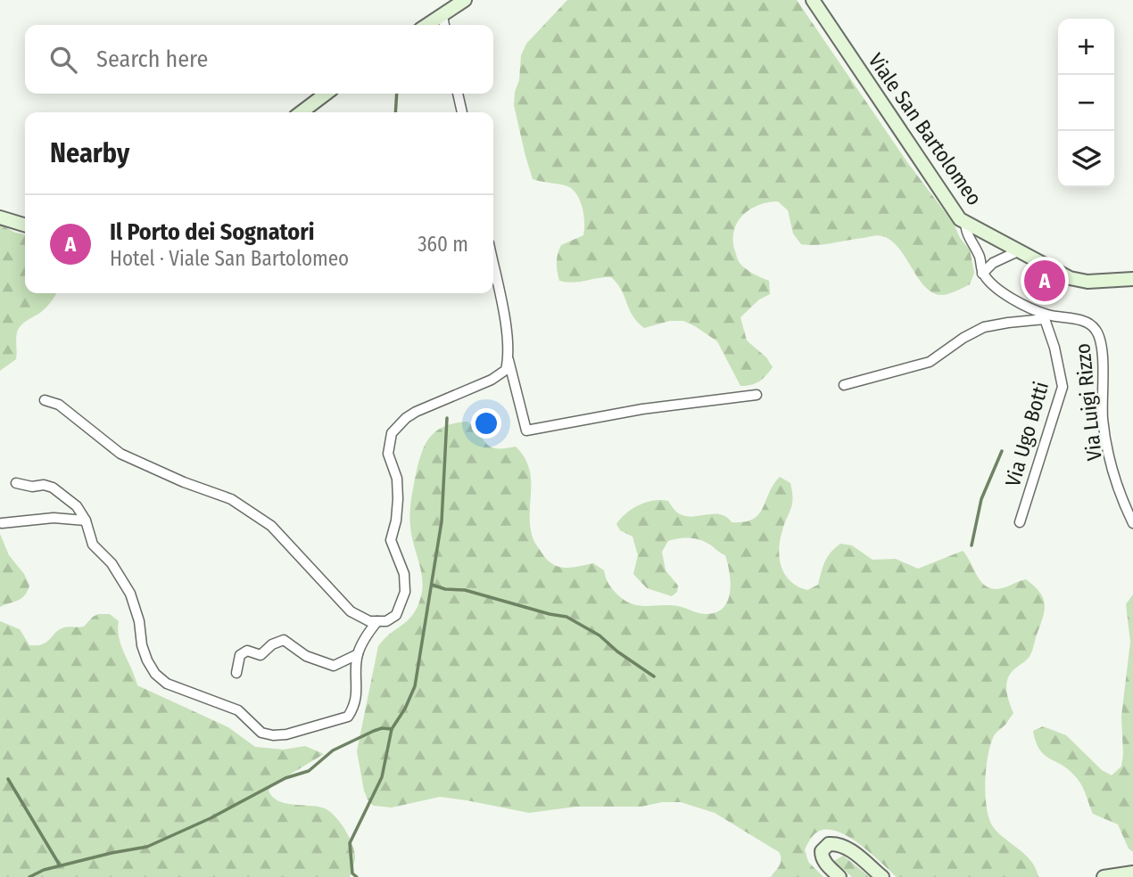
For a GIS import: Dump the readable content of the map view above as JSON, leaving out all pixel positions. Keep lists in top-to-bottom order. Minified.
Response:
{"streets":{"main road":["Viale San Bartolomeo"],"street":["Via Luigi Rizzo","Via Ugo Botti"]},"crossings":[["Via Luigi Rizzo","Via Ugo Botti"]],"page":{"map_buttons":["+","−"],"search":"Search here","heading":"Nearby","list":[{"mark":"A","name":"Il Porto dei Sognatori","note":"Hotel · Viale San Bartolomeo","value":"360 m"}],"pins":"A"}}
